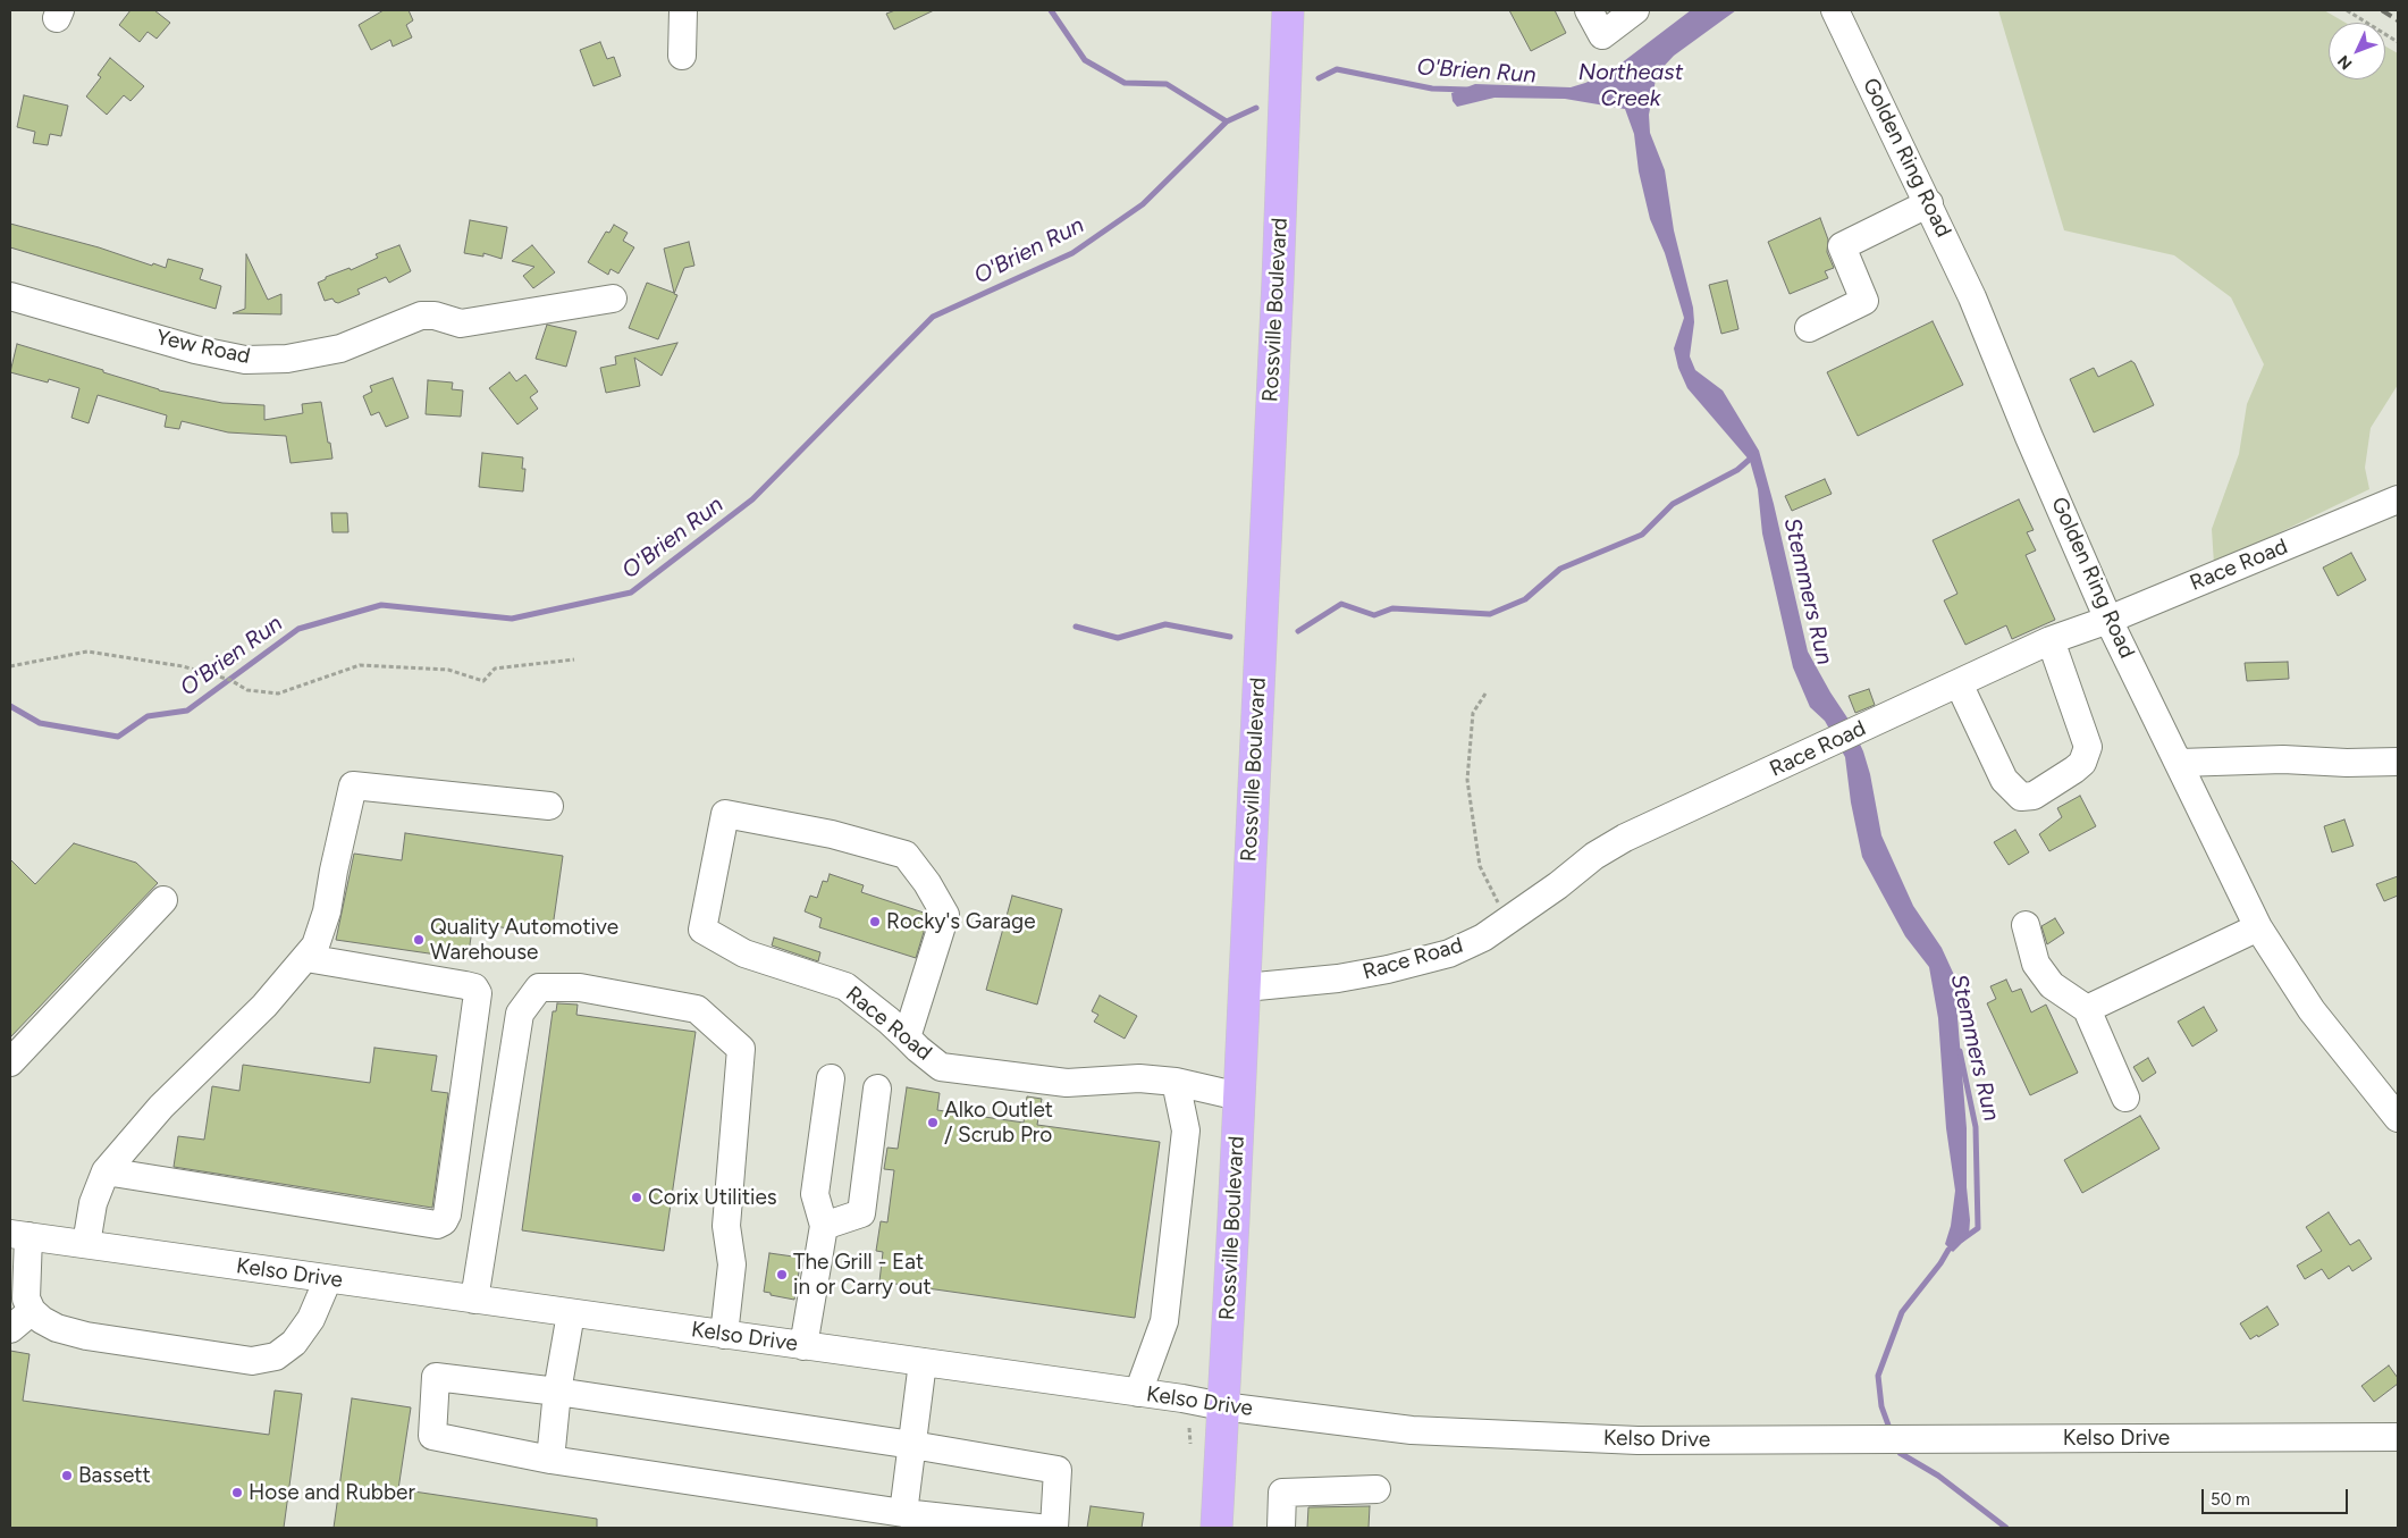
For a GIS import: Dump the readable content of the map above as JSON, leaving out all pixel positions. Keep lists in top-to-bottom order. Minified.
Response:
{"streets":{"main road":["Rossville Boulevard"],"street":["Golden Ring Road","Yew Road","Race Road","Kelso Drive"]},"crossings":[["Golden Ring Road","Race Road"],["Rossville Boulevard","Race Road"],["Rossville Boulevard","Kelso Drive"]],"water":["O'Brien Run","Northeast Creek","Stemmers Run"],"places":["Rocky's Garage","Quality Automotive Warehouse","Alko Outlet / Scrub Pro","Corix Utilities","The Grill - Eat in or Carry out","Bassett","Hose and Rubber"],"scale_bar":"50 m","north":"bottom left"}
